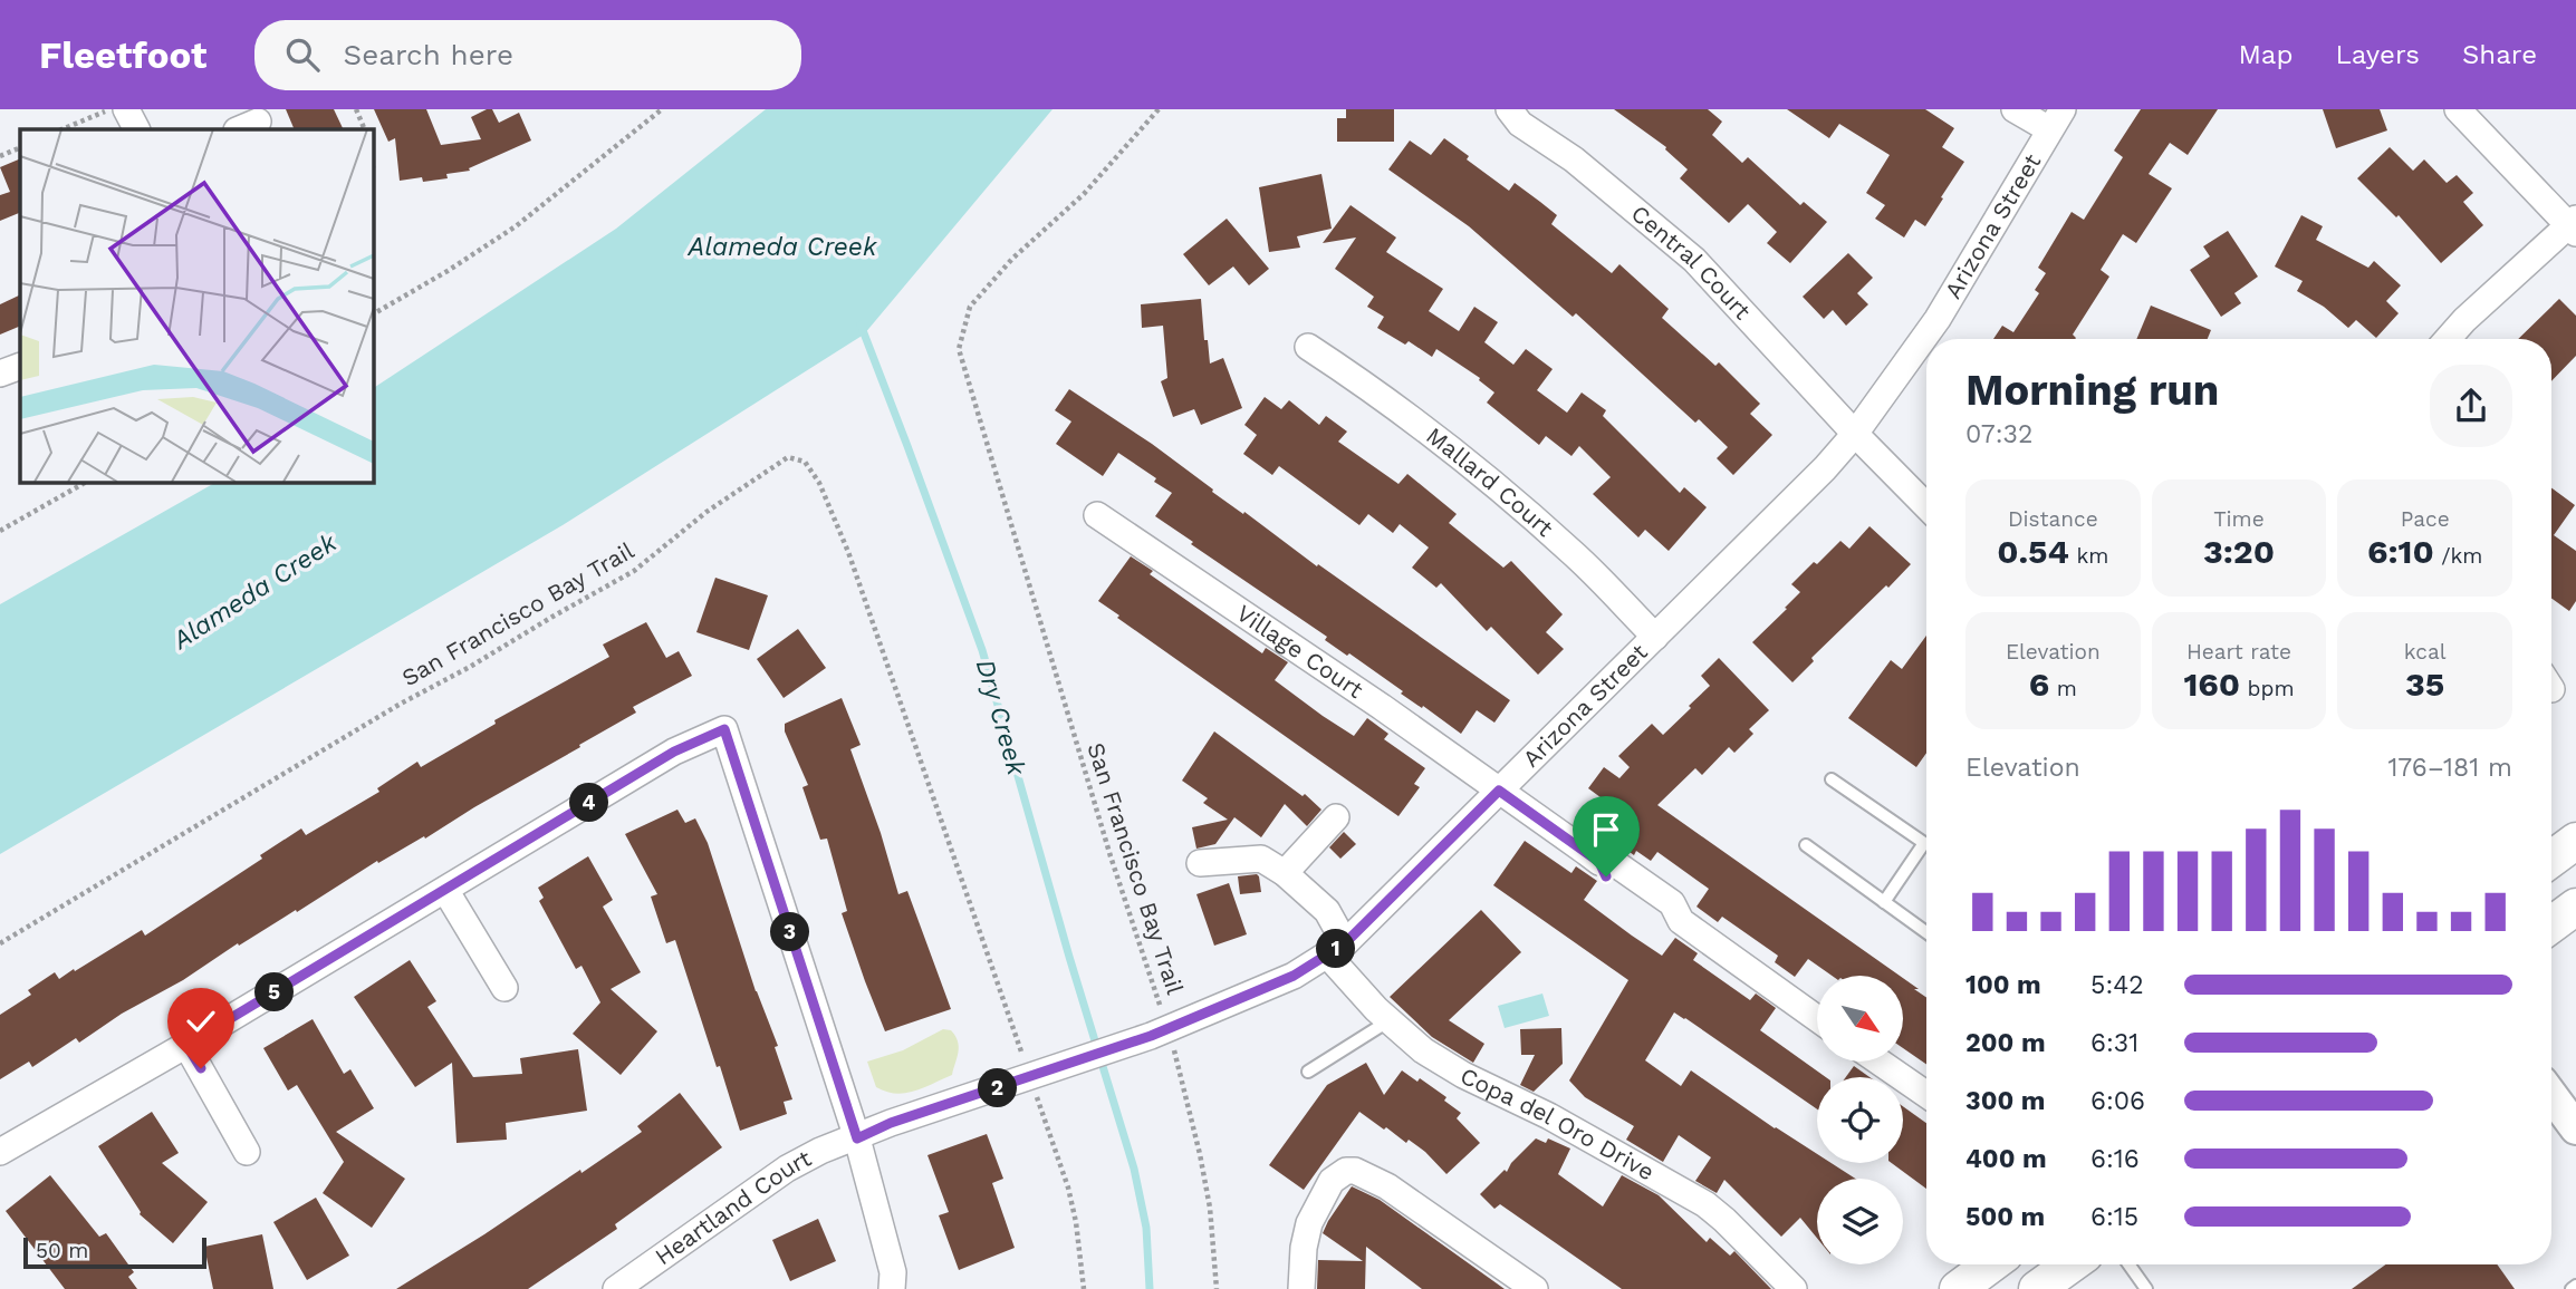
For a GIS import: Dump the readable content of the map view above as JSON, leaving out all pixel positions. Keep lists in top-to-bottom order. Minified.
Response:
{"streets":{"street":["Arizona Street","Central Court","Mallard Court","Village Court","Copa del Oro Drive","Heartland Court"],"path":["San Francisco Bay Trail"]},"crossings":[["Arizona Street","Central Court"],["Arizona Street","Mallard Court"],["Arizona Street","San Francisco Bay Trail"],["Arizona Street","Village Court"],["Arizona Street","Copa del Oro Drive"],["Arizona Street","Heartland Court"]],"water":["Alameda Creek","Dry Creek"],"scale_bar":"50 m","north":"bottom right","page":{"header":"Fleetfoot","search":"Search here","nav":["Map","Layers","Share"],"heading":["Morning run","07:32"],"stats":[["Distance","0.54 km"],["Time","3:20"],["Pace","6:10 /km"],["Elevation","6 m"],["Heart rate","160 bpm"],["kcal","35"]],"chart":["Elevation","176–181 m"],"pins":["4","3","1","5","2"],"list":[{"name":"100 m","note":"5:42"},{"name":"200 m","note":"6:31"},{"name":"300 m","note":"6:06"},{"name":"400 m","note":"6:16"},{"name":"500 m","note":"6:15"}],"scale":"50 m"}}
